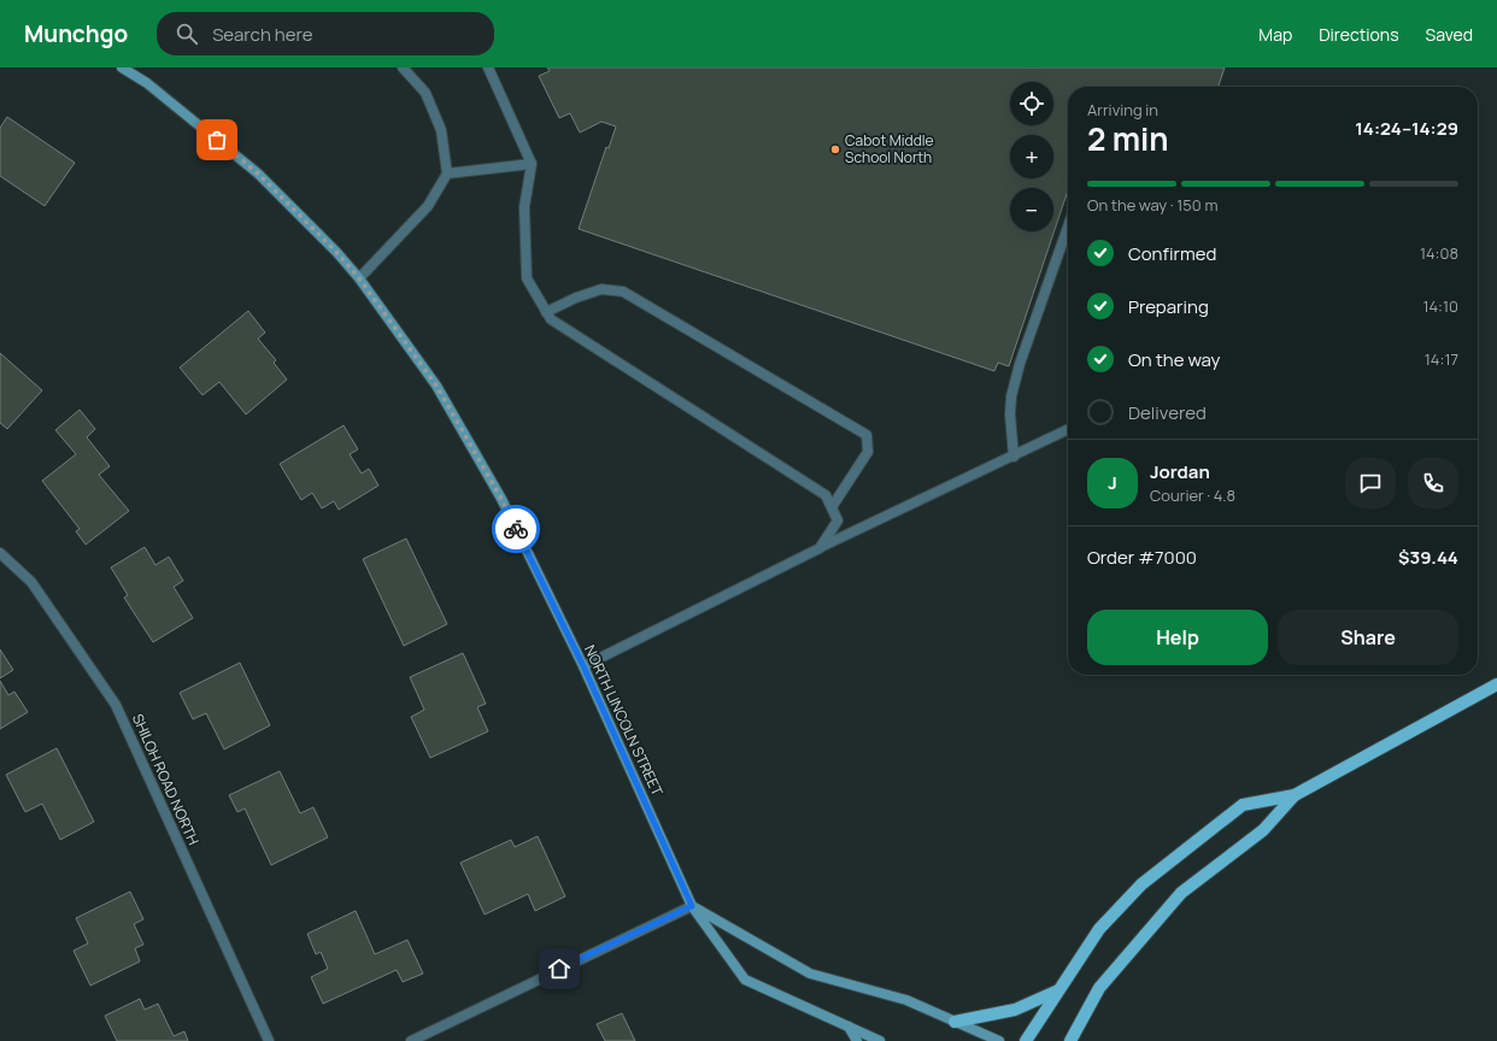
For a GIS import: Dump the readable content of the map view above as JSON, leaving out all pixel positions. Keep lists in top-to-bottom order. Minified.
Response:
{"streets":{"street":["NORTH LINCOLN STREET","SHILOH ROAD NORTH"]},"places":["Cabot Middle School North"],"page":{"header":"Munchgo","search":"Search here","nav":["Map","Directions","Saved"],"map_buttons":["+","−"],"heading":["2 min","Arriving in","14:24–14:29"],"panel":["Jordan","Courier · 4.8","Order #7000","$39.44"],"bar":"On the way · 150 m","list":[["Confirmed","14:08"],["Preparing","14:10"],["On the way","14:17"],"Delivered"],"round":"J","buttons":["Help","Share"]}}
